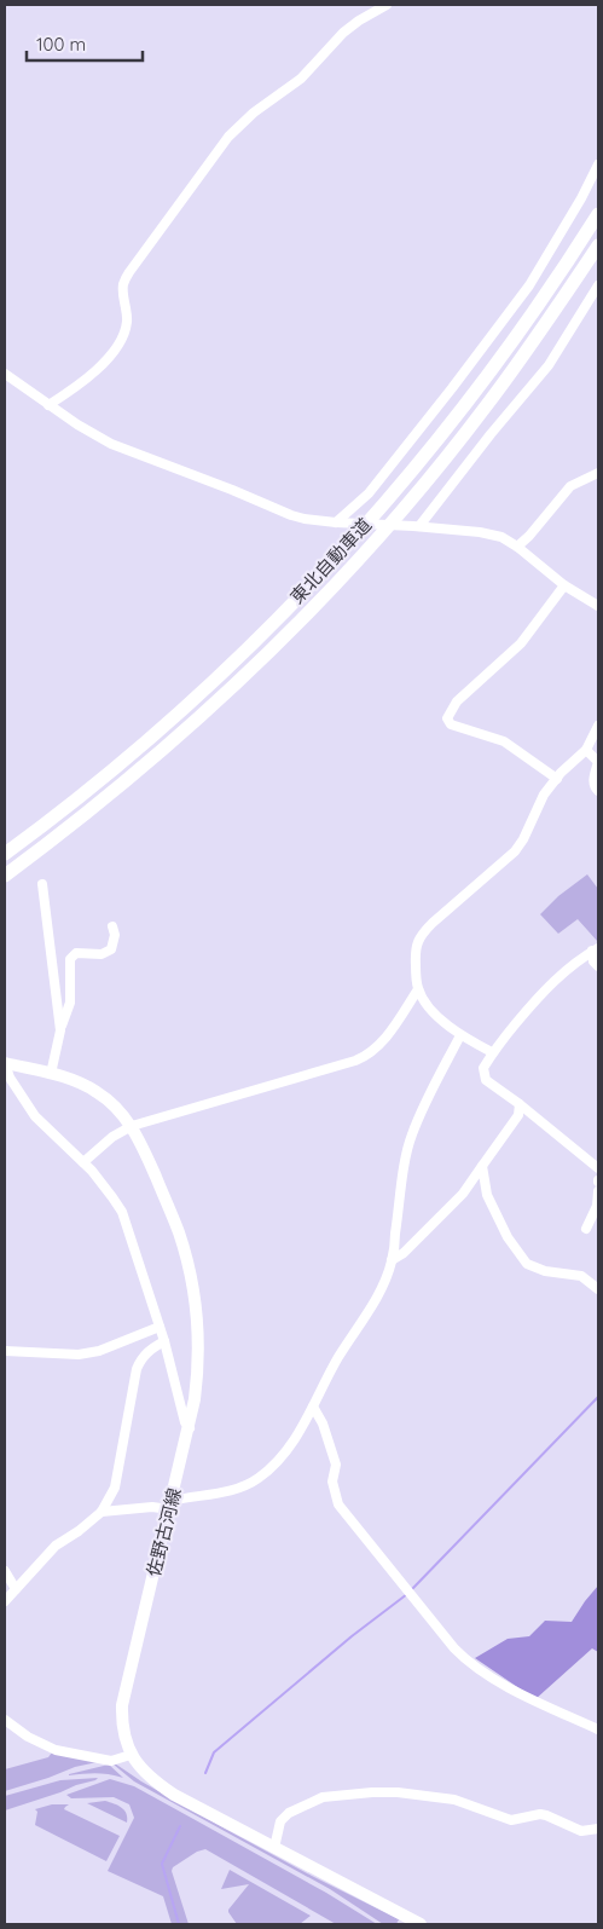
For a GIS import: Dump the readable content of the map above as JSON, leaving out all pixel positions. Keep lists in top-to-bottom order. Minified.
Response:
{"streets":{"highway":["東北自動車道"],"main road":["佐野古河線"]},"scale_bar":"100 m"}
